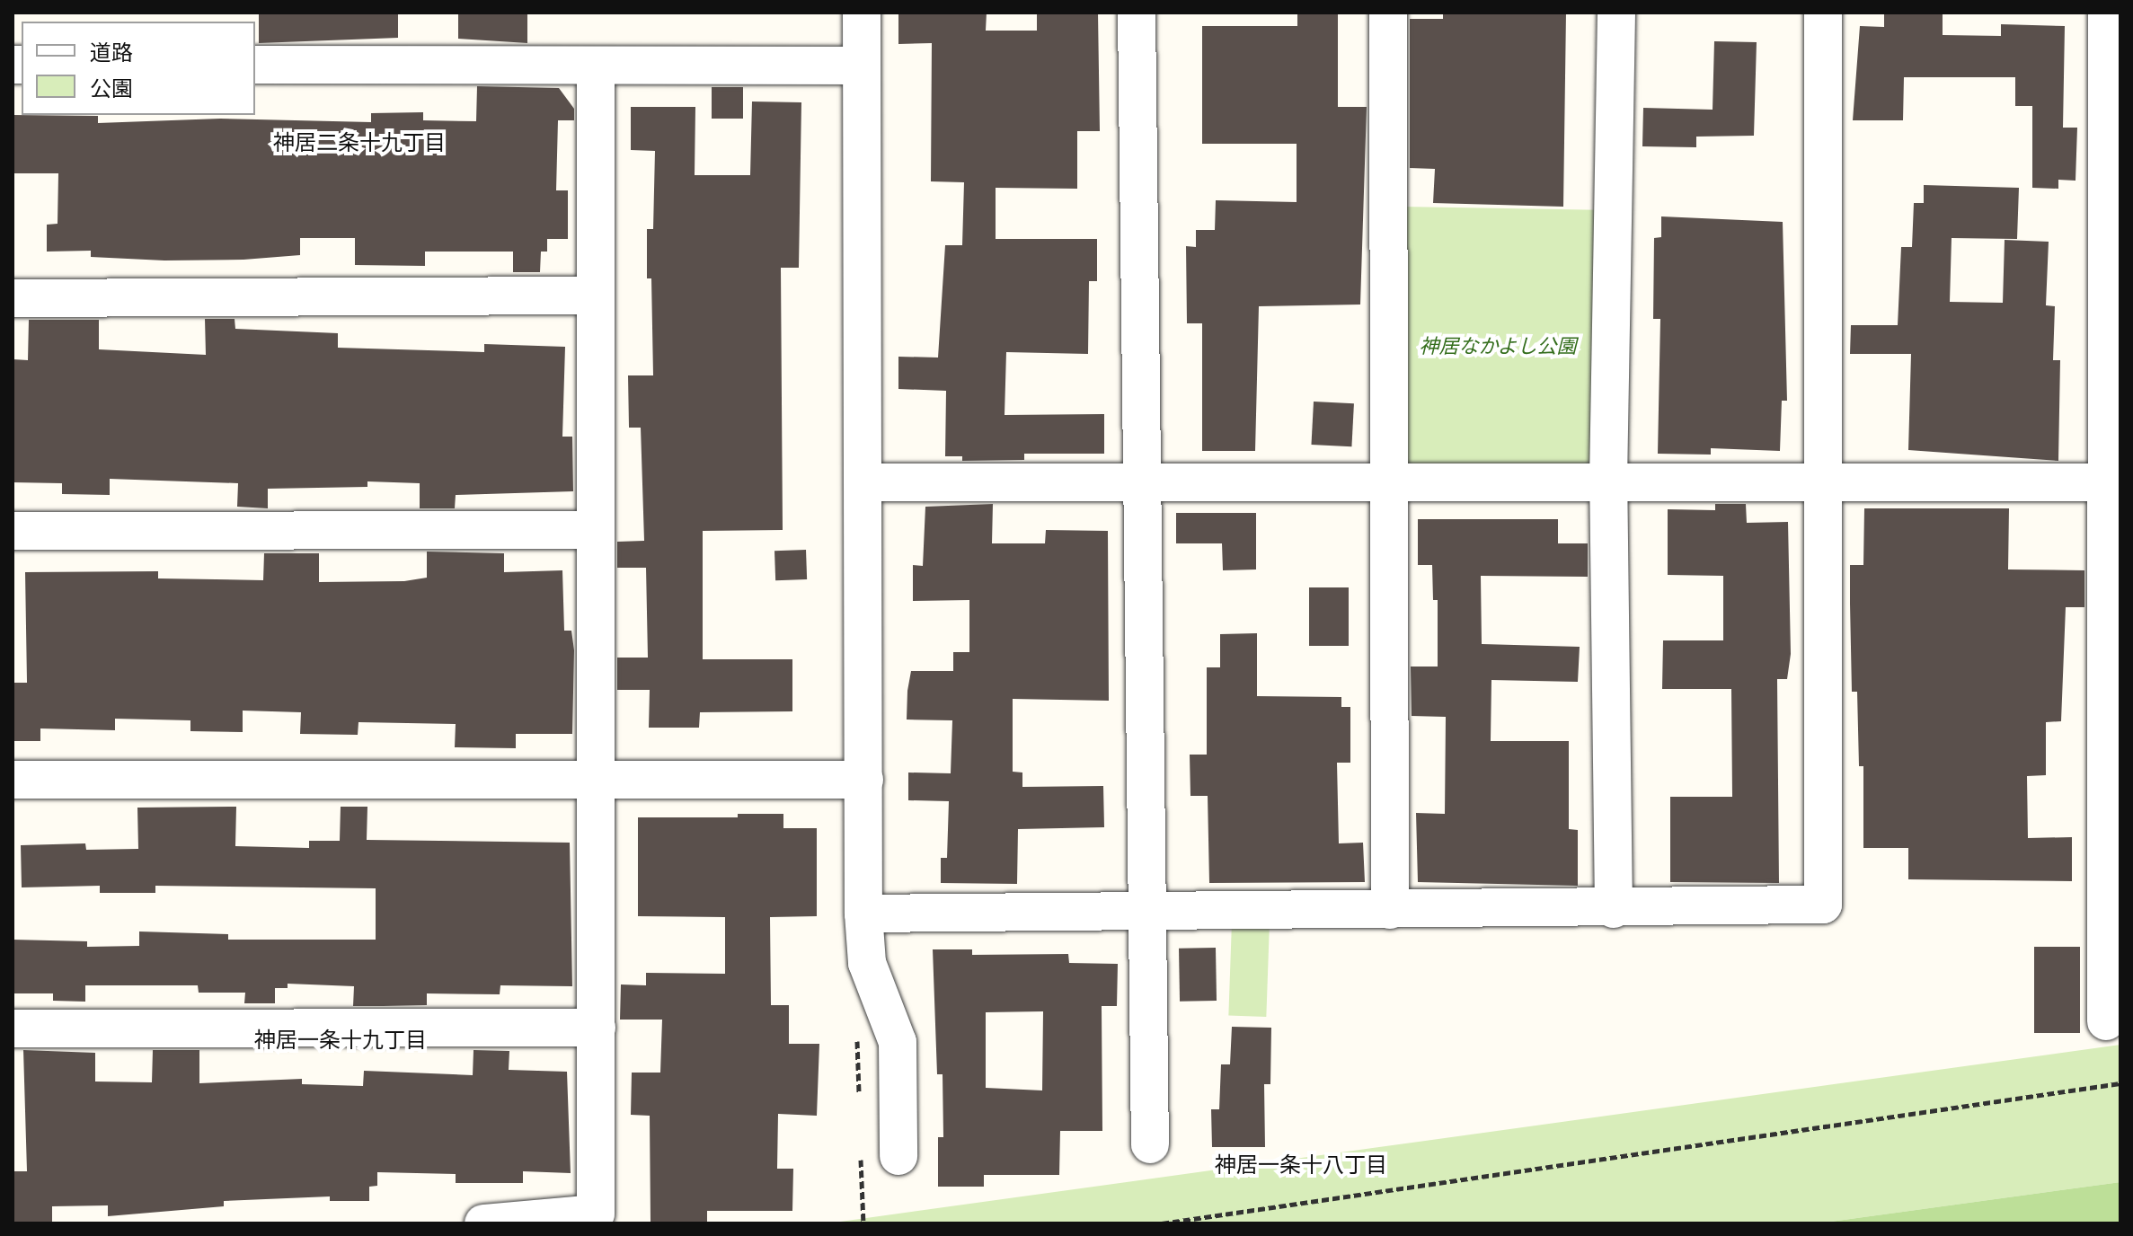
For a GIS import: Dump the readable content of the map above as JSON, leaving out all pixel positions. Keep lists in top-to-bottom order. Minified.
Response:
{"districts":["神居二条十九丁目","神居一条十九丁目","神居一条十八丁目"],"parks":["神居なかよし公園"],"legend":["道路","公園"]}
